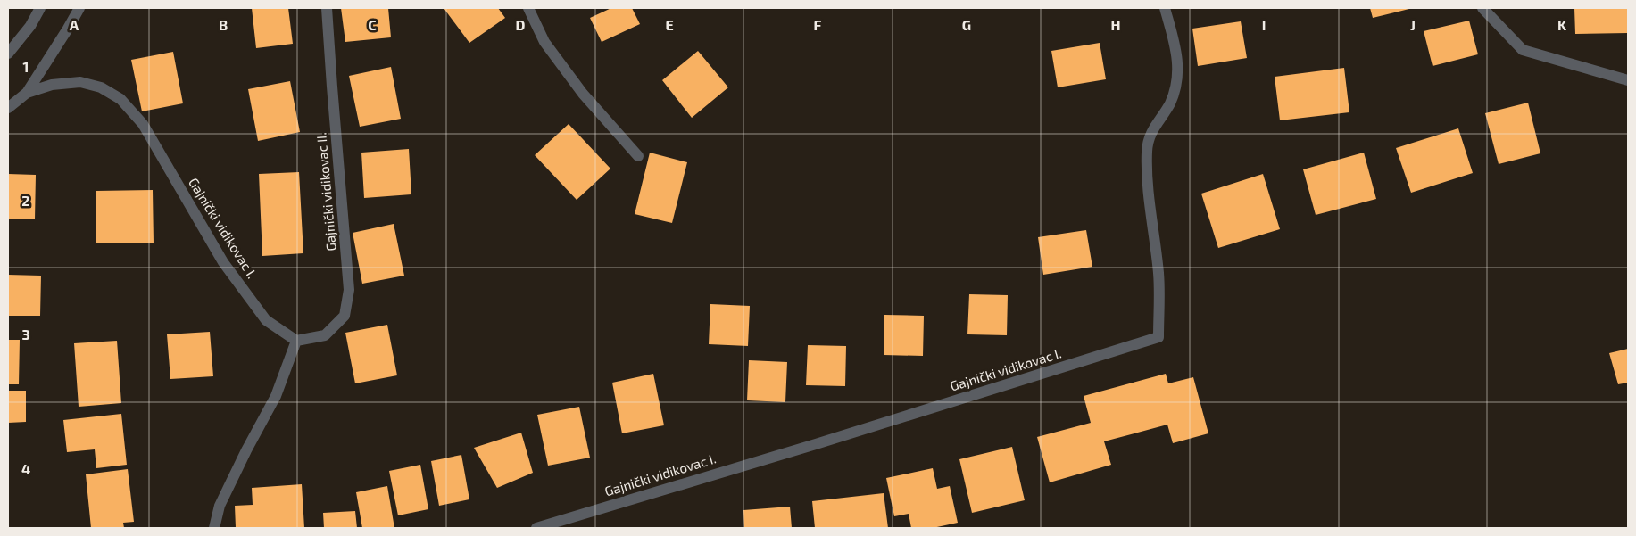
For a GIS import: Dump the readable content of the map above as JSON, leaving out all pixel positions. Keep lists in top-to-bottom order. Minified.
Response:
{"streets":{"street":["Gajnički vidikovac II.","Gajnički vidikovac I."]},"crossings":[["Gajnički vidikovac II.","Gajnički vidikovac I."]],"grid":{"columns":["A","B","C","D","E","F","G","H","I","J","K"],"rows":["1","2","3","4"]}}
